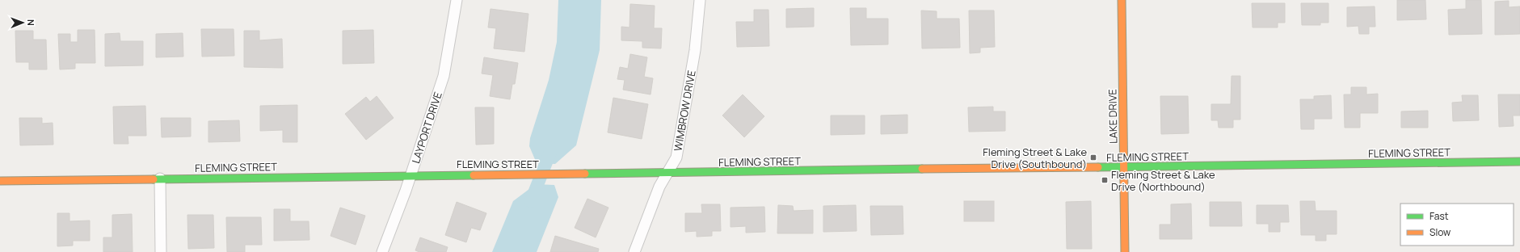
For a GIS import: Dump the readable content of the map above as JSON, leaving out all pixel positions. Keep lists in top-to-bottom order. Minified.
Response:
{"streets":{"street":["WIMBROW DRIVE","LAKE DRIVE","LAYPORT DRIVE","FLEMING STREET"]},"crossings":[["WIMBROW DRIVE","FLEMING STREET"],["LAKE DRIVE","FLEMING STREET"],["LAYPORT DRIVE","FLEMING STREET"]],"places":{"transit":["Fleming Street & Lake Drive (Southbound)","Fleming Street & Lake Drive (Northbound)"]},"legend":["Fast","Slow"],"north":"right"}
